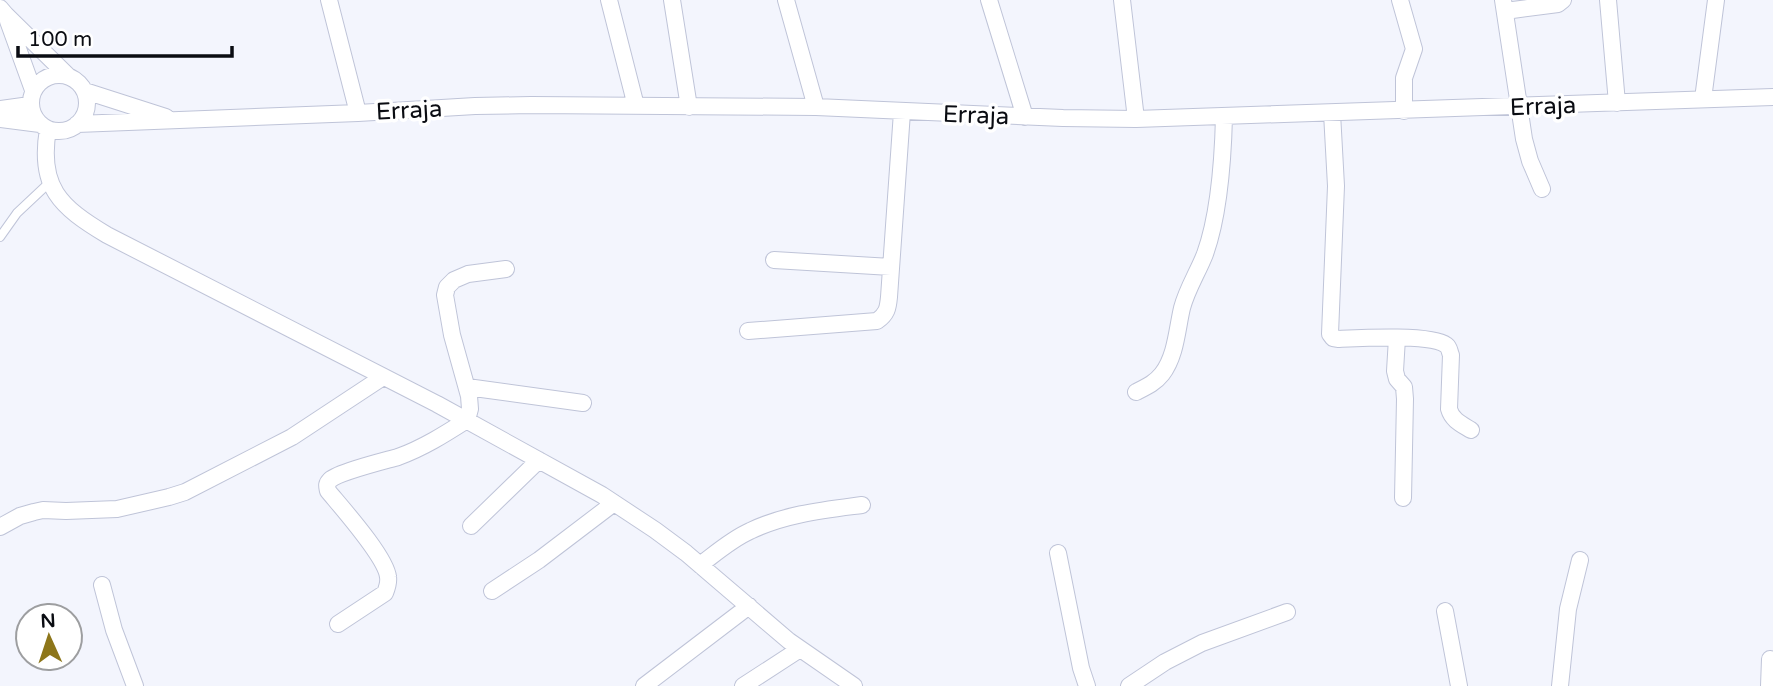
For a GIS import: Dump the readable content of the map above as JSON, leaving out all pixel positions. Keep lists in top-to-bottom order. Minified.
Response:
{"streets":{"street":["Erraja"]},"scale_bar":"100 m","north":"top"}
